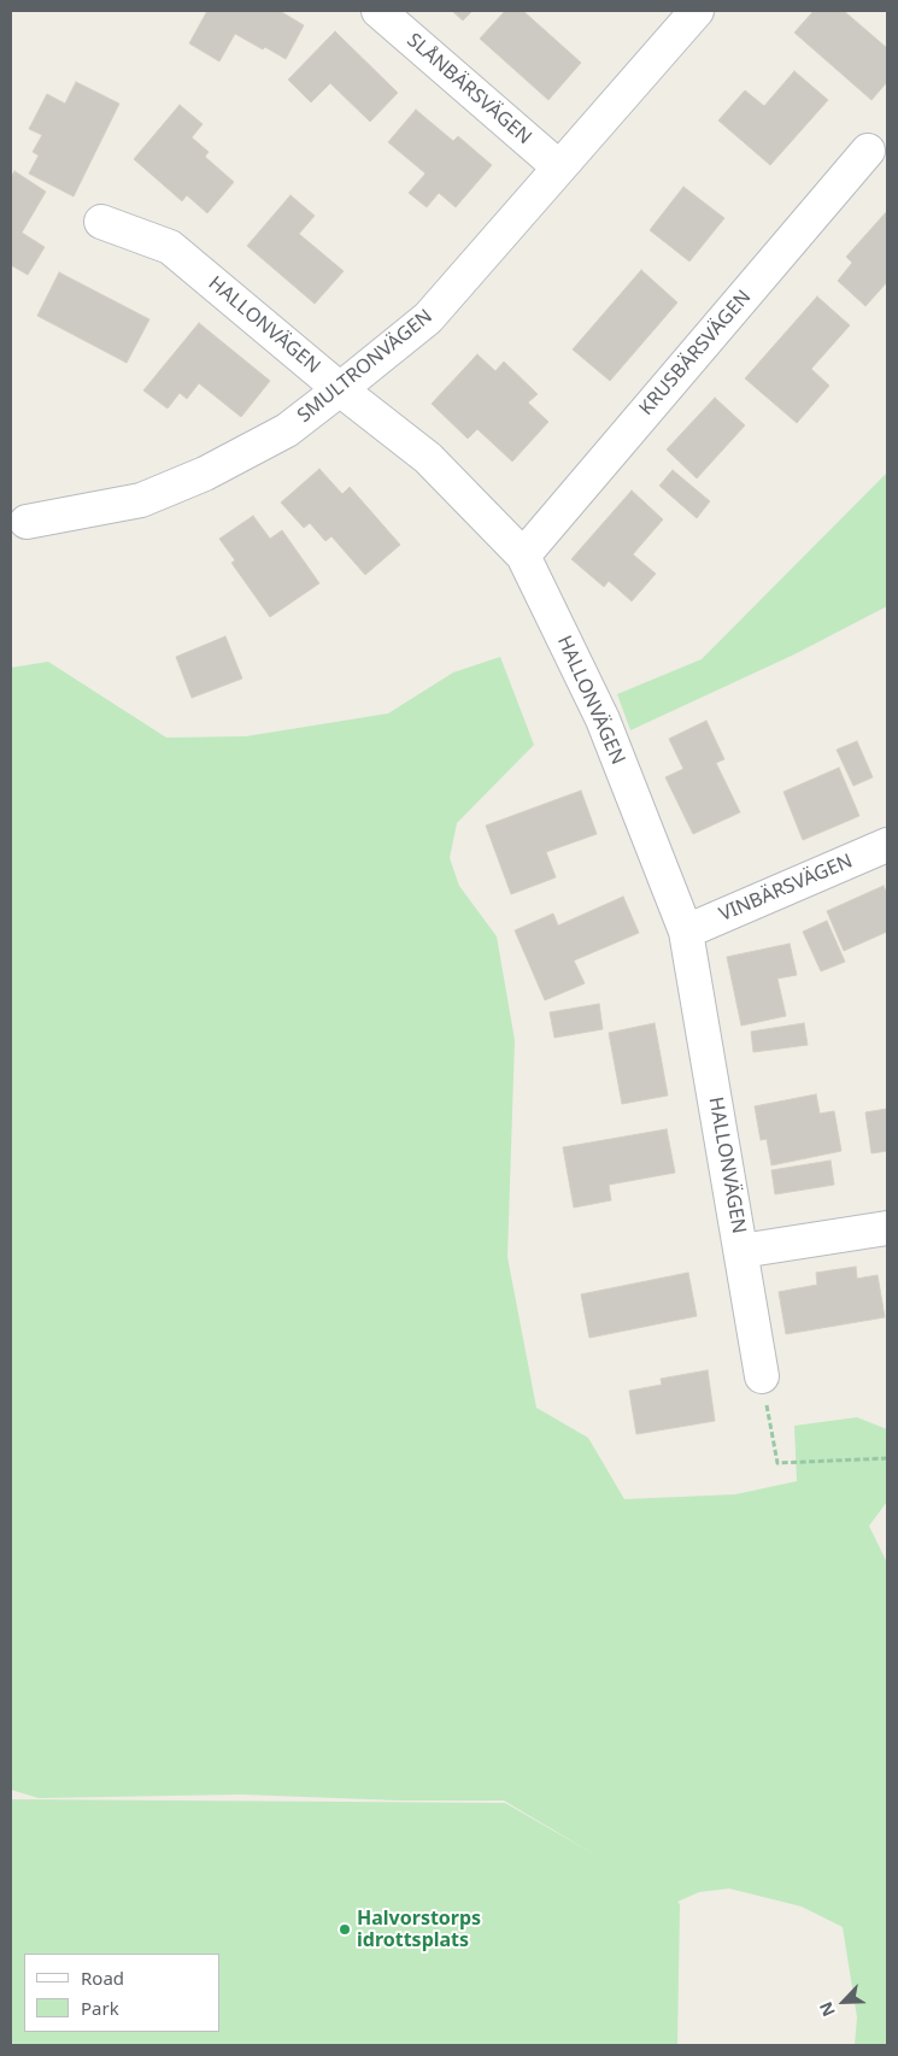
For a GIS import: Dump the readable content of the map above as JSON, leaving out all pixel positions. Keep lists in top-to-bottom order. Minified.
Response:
{"streets":{"street":["SLÅNBÄRSVÄGEN","HALLONVÄGEN","KRUSBÄRSVÄGEN","SMULTRONVÄGEN","VINBÄRSVÄGEN"]},"crossings":[["SLÅNBÄRSVÄGEN","SMULTRONVÄGEN"],["HALLONVÄGEN","KRUSBÄRSVÄGEN"],["HALLONVÄGEN","SMULTRONVÄGEN"],["HALLONVÄGEN","VINBÄRSVÄGEN"]],"places":["Halvorstorps idrottsplats"],"legend":["Road","Park"],"north":"bottom left"}
